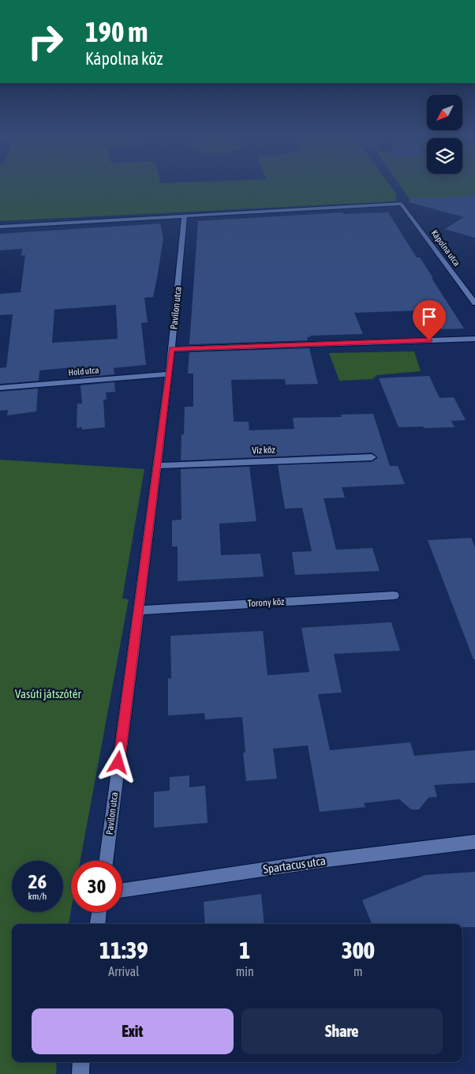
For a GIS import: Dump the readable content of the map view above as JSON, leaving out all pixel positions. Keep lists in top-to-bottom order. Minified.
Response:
{"streets":{"street":["Kápolna utca","Pavilon utca","Hold utca","Víz köz","Torony köz","Spartacus utca"]},"crossings":[["Kápolna utca","Pavilon utca"],["Pavilon utca","Hold utca"],["Pavilon utca","Víz köz"],["Pavilon utca","Torony köz"]],"parks":["Vasúti játszótér"],"north":"bottom left","page":{"turn":["190 m","Kápolna köz"],"speed":"26 km/h","limit":"30","eta":["11:39","Arrival","1","min","300","m"],"buttons":["Exit","Share"]}}
